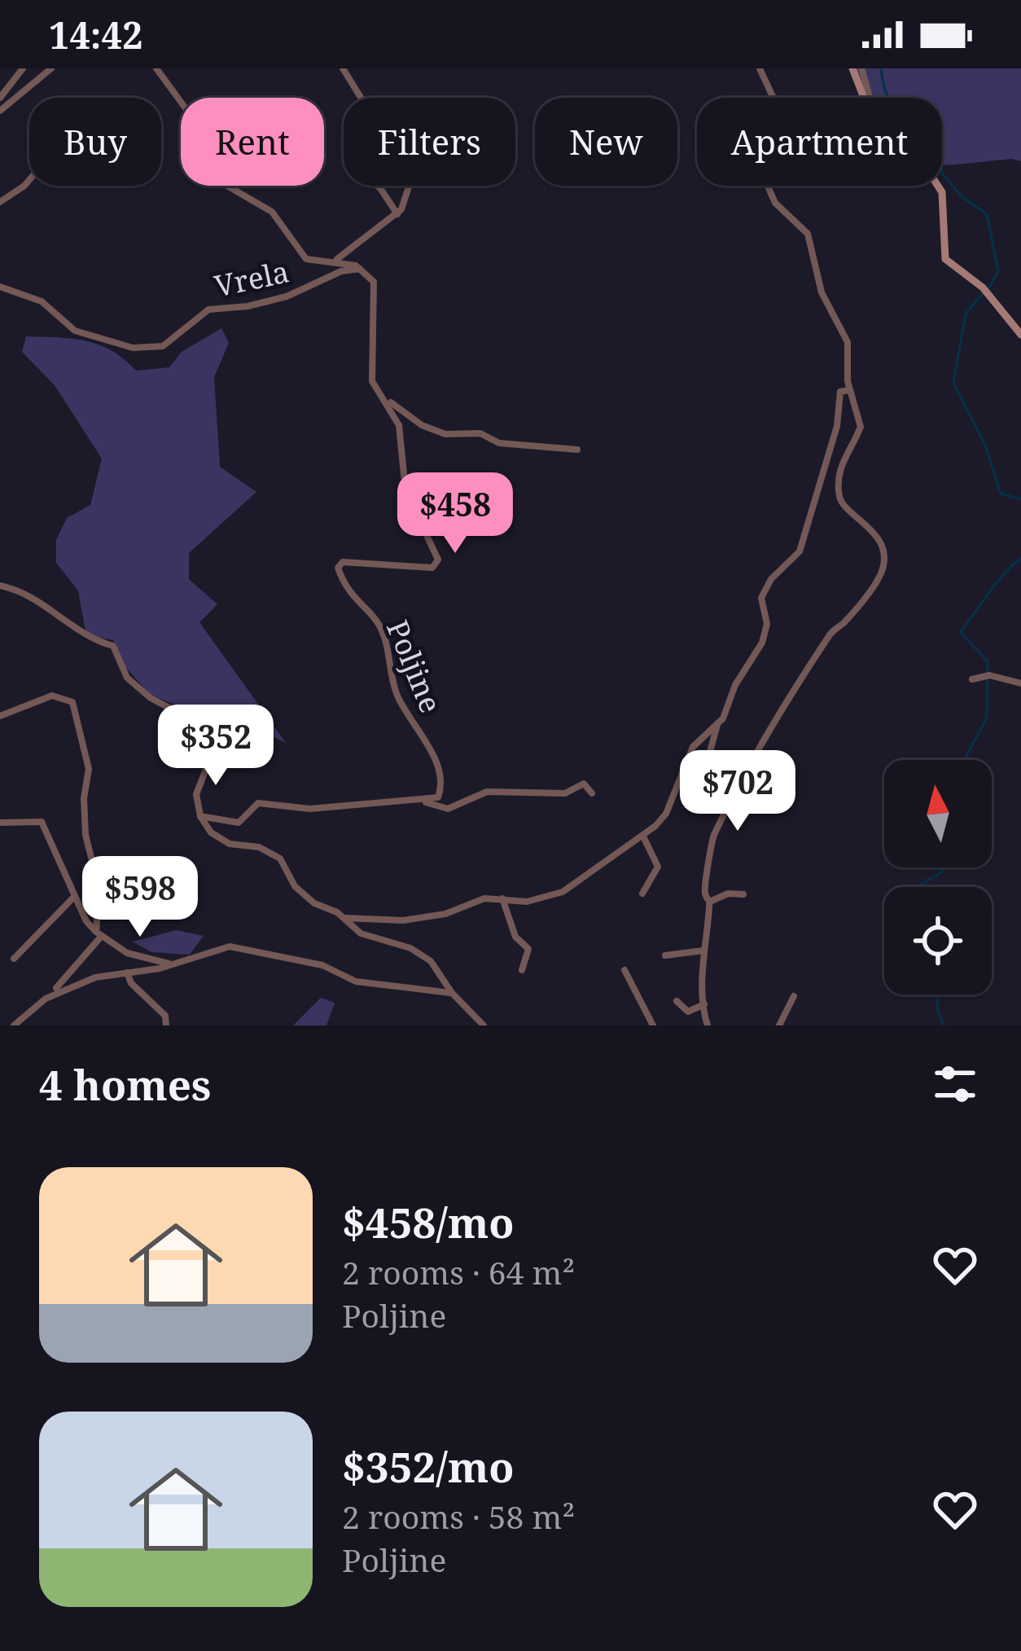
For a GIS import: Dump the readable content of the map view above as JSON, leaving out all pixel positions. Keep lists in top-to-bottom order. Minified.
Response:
{"streets":{"street":["Vrela","Poljine"]},"crossings":[["Vrela","Poljine"]],"north":"top","page":{"status":"14:42","chip":["Buy","Rent","Filters","New","Apartment"],"price":["$458","$352","$702","$598"],"heading":"4 homes","list":[{"name":"$458/mo","note":"2 rooms · 64 m² · Poljine"},{"name":"$352/mo","note":"2 rooms · 58 m² · Poljine"}]}}
